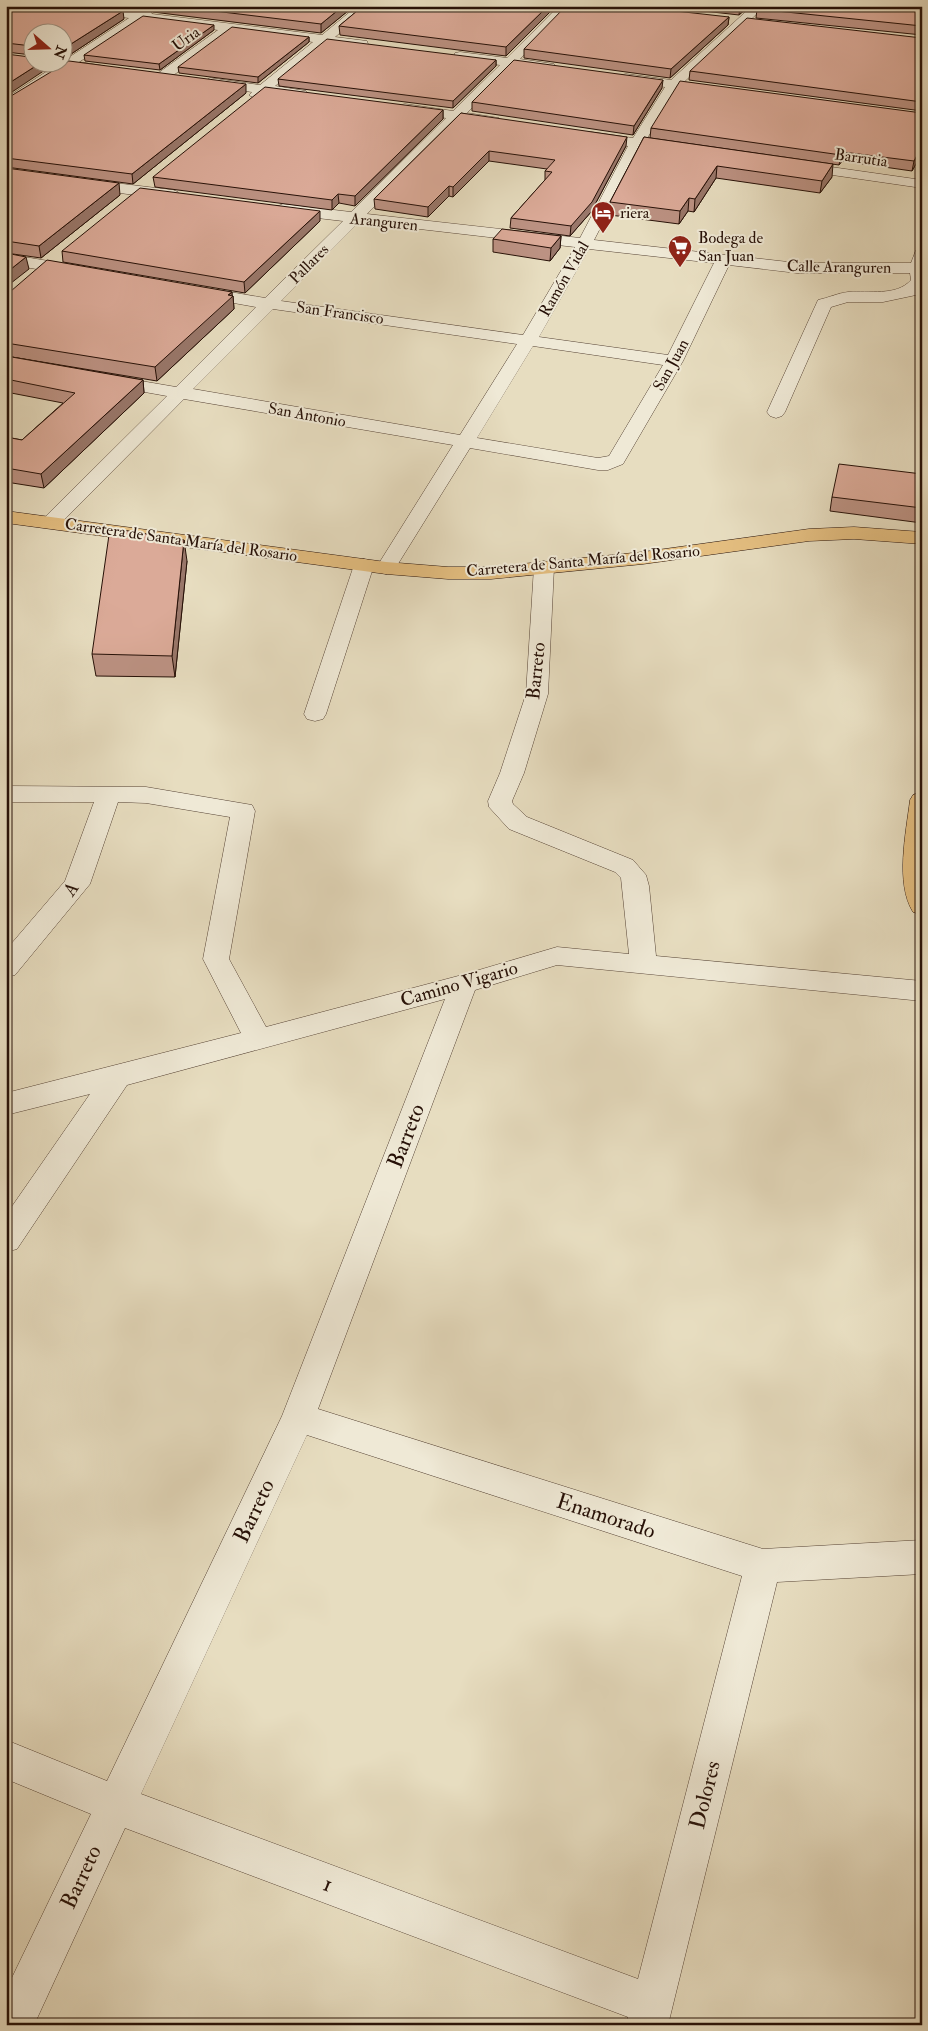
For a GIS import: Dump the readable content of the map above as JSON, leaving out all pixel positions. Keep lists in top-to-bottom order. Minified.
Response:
{"streets":{"main road":["Carretera de Santa María del Rosario"],"street":["Uria","Barrutia","Aranguren","Pallares","Calle Aranguren","Ramón Vidal","San Francisco","San Juan","San Antonio","Barreto","A","Camino Vigario","Enamorado","Dolores","1"]},"crossings":[["Aranguren","Pallares"],["Aranguren","Calle Aranguren"],["Aranguren","Ramón Vidal"],["Aranguren","San Juan"],["Pallares","San Francisco"],["Pallares","San Antonio"],["Pallares","Carretera de Santa María del Rosario"],["Ramón Vidal","San Francisco"],["Ramón Vidal","San Antonio"],["Ramón Vidal","Carretera de Santa María del Rosario"],["San Francisco","San Juan"],["San Juan","San Antonio"],["Carretera de Santa María del Rosario","Barreto"],["Barreto","Camino Vigario"],["Barreto","Enamorado"],["Barreto","1"],["Enamorado","Dolores"],["Dolores","1"]],"places":{"hotel":["riera"],"supermarket":["Bodega de San Juan"]},"north":"right"}
